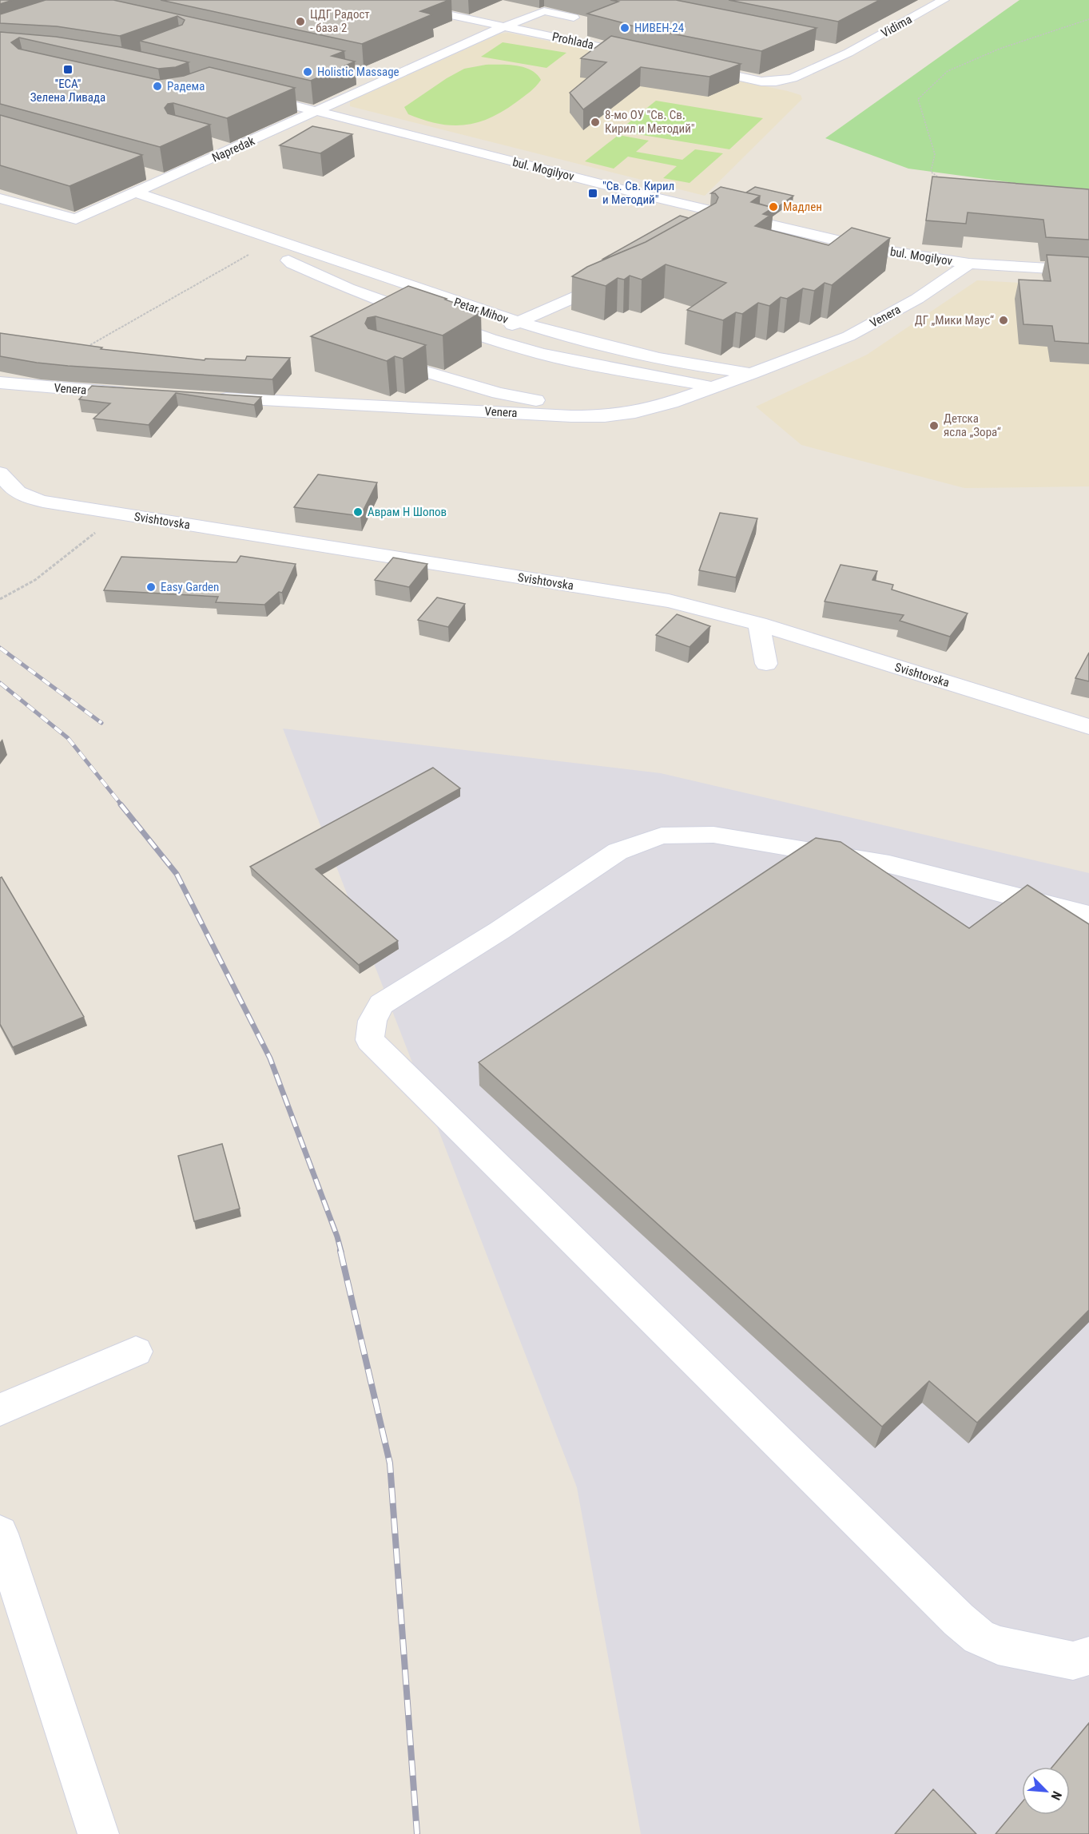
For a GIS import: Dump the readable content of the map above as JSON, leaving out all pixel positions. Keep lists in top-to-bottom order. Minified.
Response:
{"streets":{"street":["Vidima","Prohlada","Napredak","bul. Mogilyov","Petar Mihov","Venera","Svishtovska"]},"crossings":[["Prohlada","Napredak"],["Napredak","bul. Mogilyov"],["Napredak","Petar Mihov"],["bul. Mogilyov","Venera"],["Petar Mihov","Venera"]],"places":{"other":["ЦДГ Радост - база 2","НИВЕН-24","Holistic Massage","Радема","8-мо ОУ \"Св. Св. Кирил и Методий\"","Мадлен","ДГ „Мики Маус“","Детска ясла „Зора“","Аврам Н Шопов","Easy Garden"],"transit":["''ЕСА'' Зелена Ливада","\"Св. Св. Кирил и Методий\""]},"north":"bottom right"}
